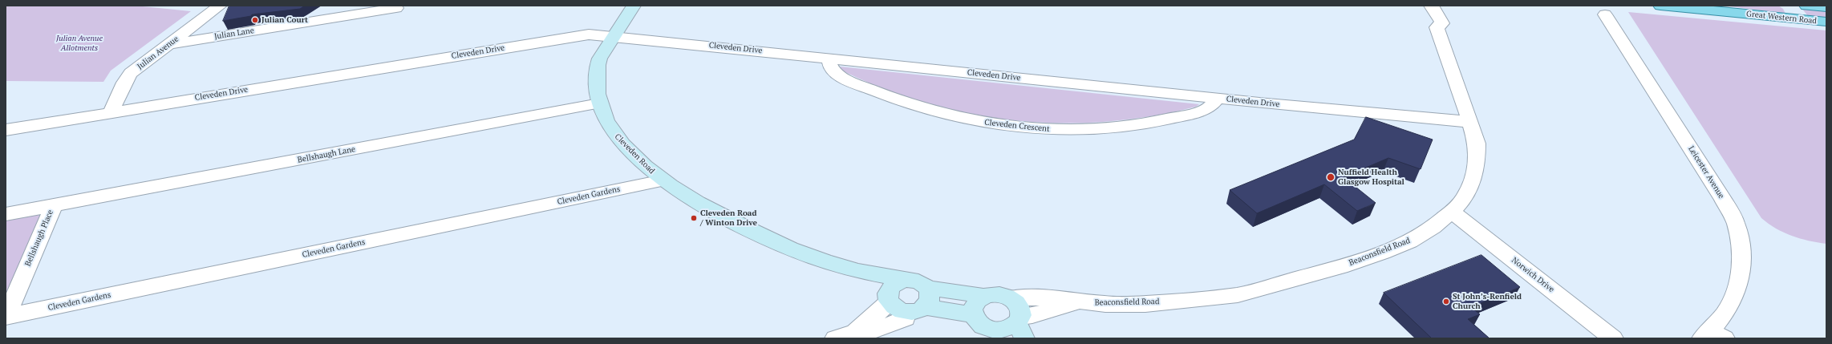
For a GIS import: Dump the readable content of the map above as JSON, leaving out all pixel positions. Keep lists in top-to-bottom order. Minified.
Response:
{"streets":{"main road":["Great Western Road"],"street":["Julian Lane","Cleveden Drive","Julian Avenue","Cleveden Crescent","Cleveden Road","Bellshaugh Lane","Leicester Avenue","Cleveden Gardens","Bellshaugh Place","Beaconsfield Road","Norwich Drive"]},"crossings":[["Julian Lane","Julian Avenue"],["Cleveden Drive","Julian Avenue"],["Cleveden Drive","Cleveden Crescent"],["Cleveden Drive","Cleveden Road"],["Cleveden Drive","Beaconsfield Road"],["Cleveden Road","Bellshaugh Lane"],["Cleveden Road","Cleveden Gardens"],["Cleveden Road","Beaconsfield Road"],["Bellshaugh Lane","Bellshaugh Place"],["Cleveden Gardens","Bellshaugh Place"],["Beaconsfield Road","Norwich Drive"]],"parks":["Julian Avenue Allotments"],"places":["Julian Court","Nuffield Health Glasgow Hospital","Cleveden Road / Winton Drive","St John’s-Renfield Church"]}
